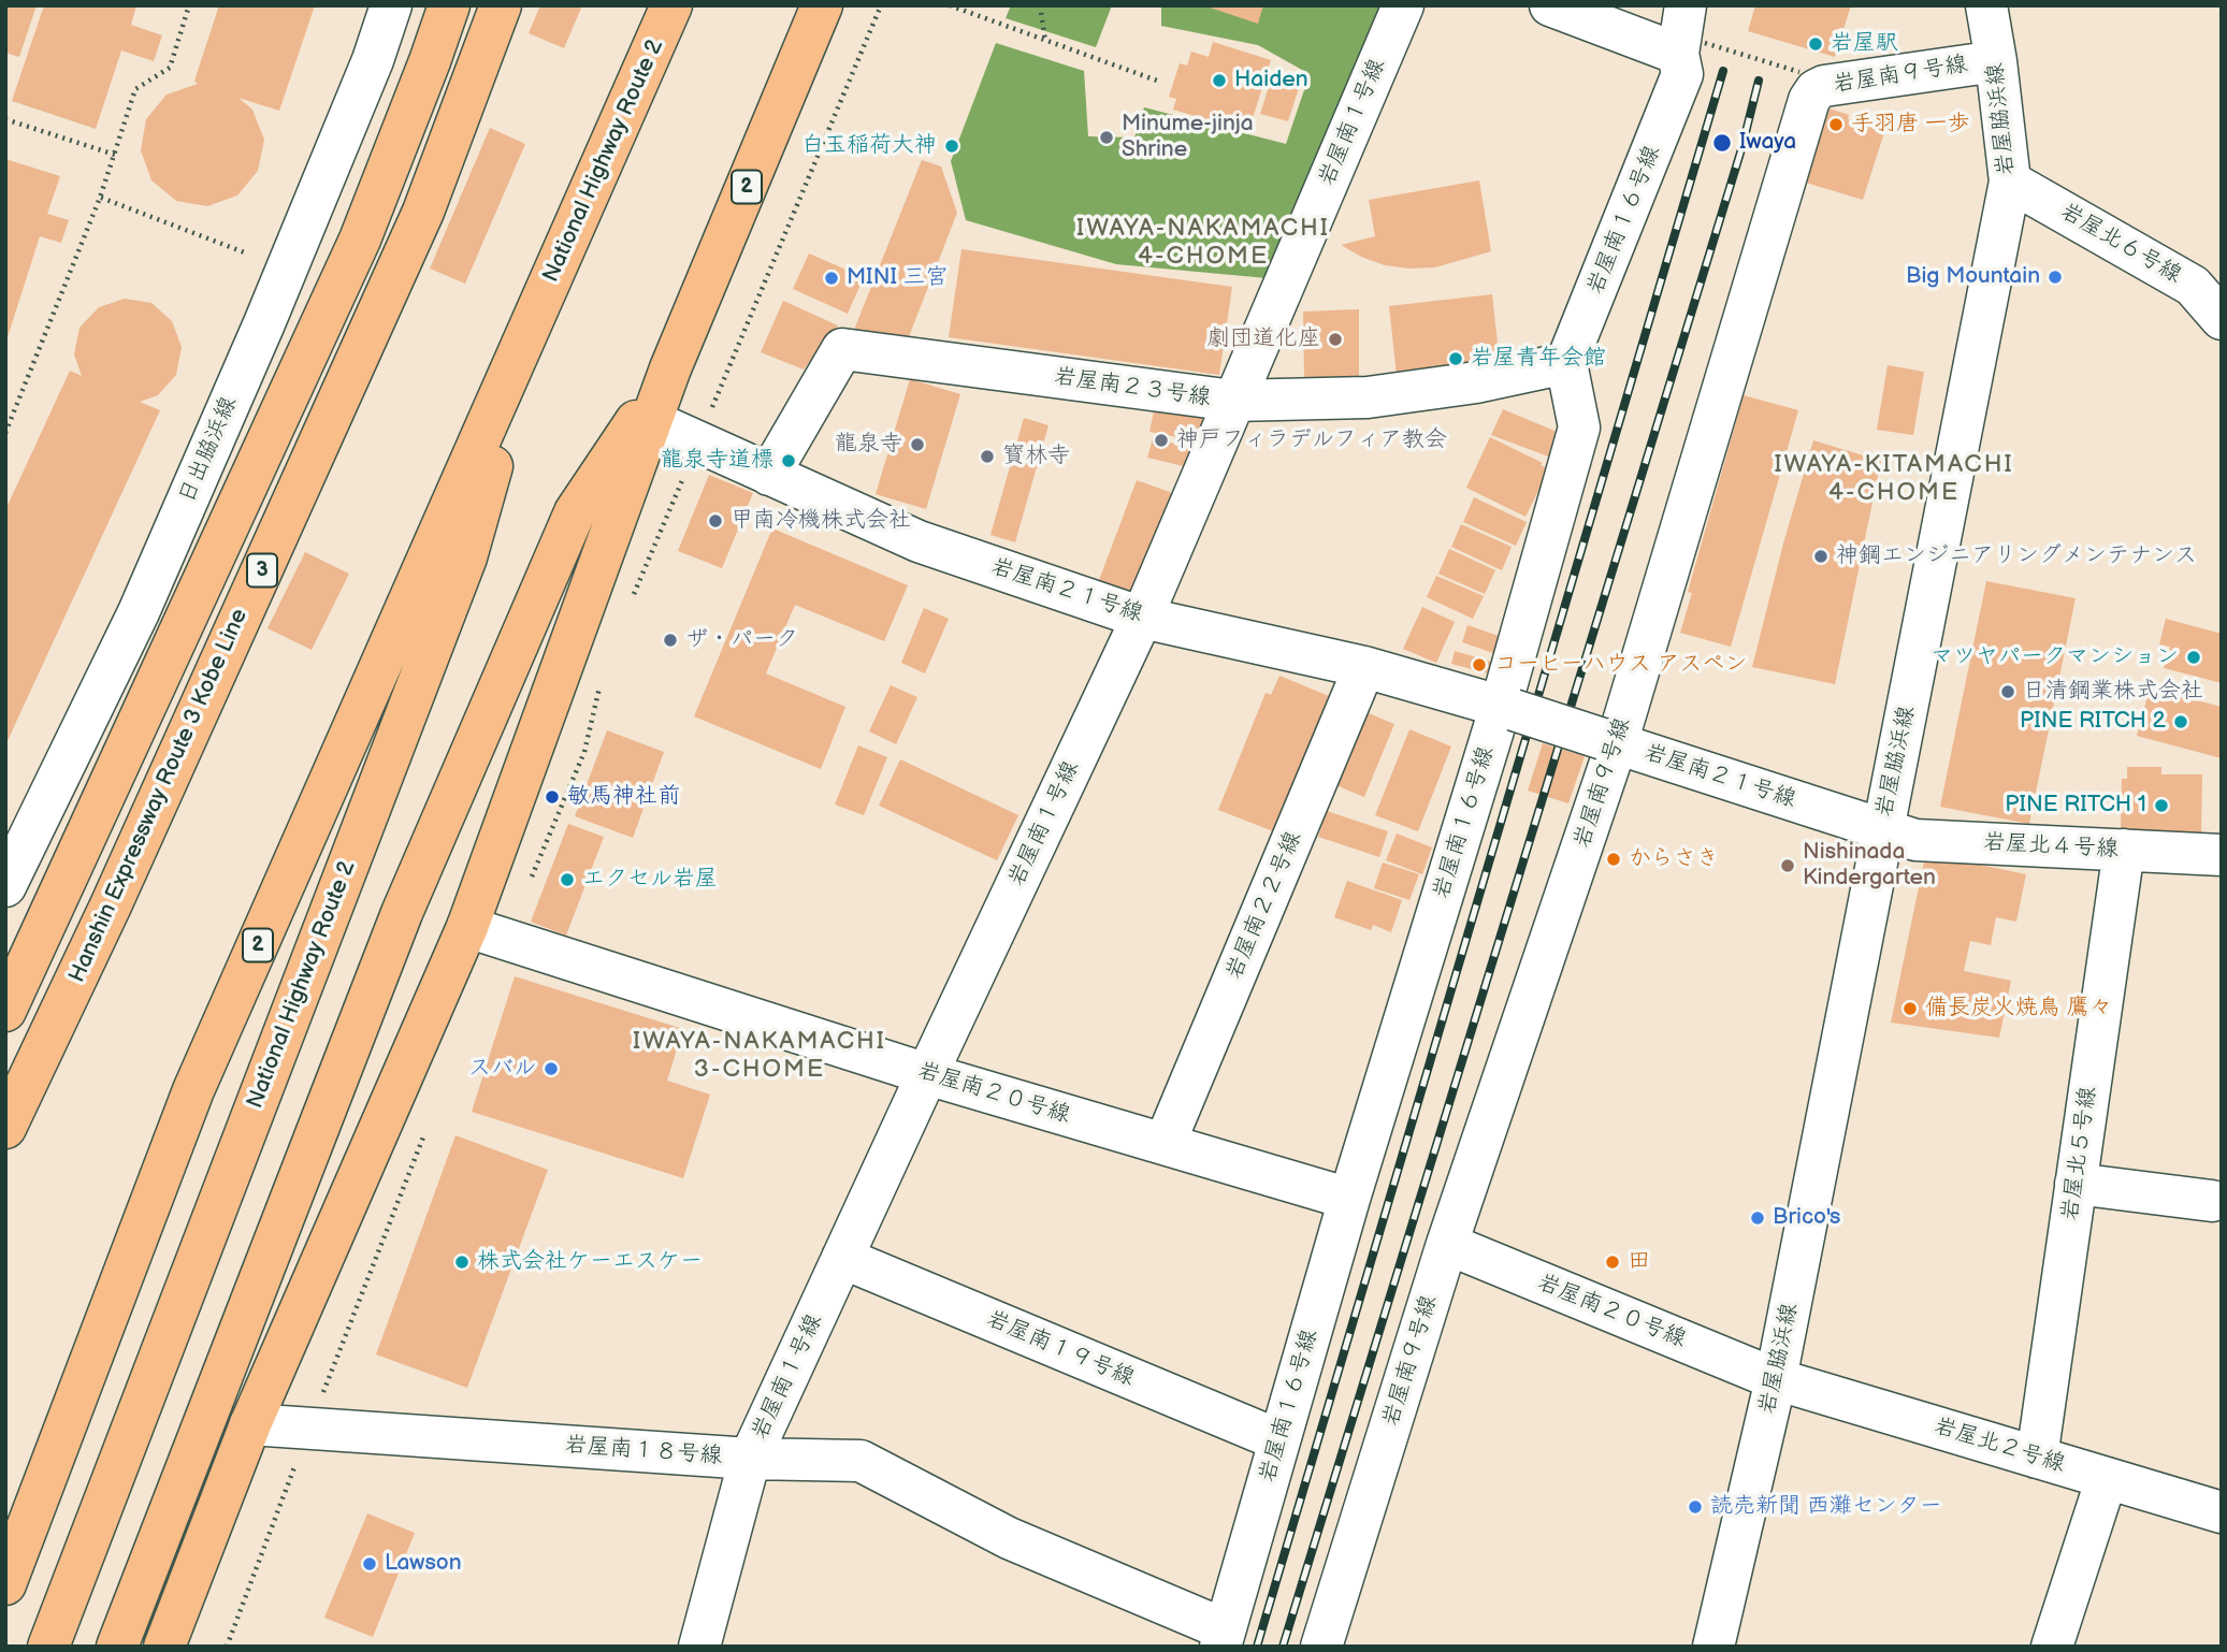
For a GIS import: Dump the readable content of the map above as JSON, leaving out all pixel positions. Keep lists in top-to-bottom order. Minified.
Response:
{"streets":{"highway":["National Highway Route 2","2","3","Hanshin Expressway Route 3 Kobe Line"],"street":["岩屋南９号線","岩屋脇浜線","岩屋南１号線","岩屋南１６号線","岩屋北６号線","岩屋南２３号線","日出脇浜線","岩屋南２１号線","岩屋北４号線","岩屋南２２号線","岩屋南２０号線","岩屋北５号線","岩屋南１９号線","岩屋北２号線","岩屋南１８号線"]},"crossings":[["岩屋南９号線","岩屋脇浜線"],["岩屋南９号線","岩屋南２１号線"],["岩屋南９号線","岩屋南２０号線"],["岩屋脇浜線","岩屋北６号線"],["岩屋脇浜線","岩屋南２１号線"],["岩屋脇浜線","岩屋北４号線"],["岩屋脇浜線","岩屋南２０号線"],["岩屋脇浜線","岩屋北２号線"],["岩屋南１号線","岩屋南２３号線"],["岩屋南１号線","岩屋南２１号線"],["岩屋南１号線","岩屋南２０号線"],["岩屋南１号線","岩屋南１９号線"],["岩屋南１号線","岩屋南１８号線"],["2","岩屋南２１号線"],["2","岩屋南２０号線"],["2","岩屋南１８号線"],["岩屋南１６号線","岩屋南２３号線"],["岩屋南１６号線","岩屋南２１号線"],["岩屋南１６号線","岩屋南２０号線"],["岩屋南１６号線","岩屋南１９号線"],["岩屋南１６号線","岩屋南１８号線"],["岩屋南２３号線","岩屋南２１号線"],["岩屋南２１号線","岩屋北４号線"],["岩屋南２１号線","岩屋南２２号線"],["岩屋北４号線","岩屋北５号線"],["岩屋南２２号線","岩屋南２０号線"],["岩屋南２０号線","岩屋北２号線"],["岩屋北５号線","岩屋北２号線"]],"districts":["IWAYA-NAKAMACHI 4-CHOME","IWAYA-KITAMACHI 4-CHOME","IWAYA-NAKAMACHI 3-CHOME"],"places":["岩屋駅","Haiden","手羽唐 一歩","Minume-jinja Shrine","Iwaya","白玉稲荷大神","Big Mountain","MINI 三宮","劇団道化座","岩屋青年会館","神戸フィラデルフィア教会","龍泉寺","寳林寺","龍泉寺道標","甲南冷機株式会社","神鋼エンジニアリングメンテナンス","ザ・パーク","マツヤパークマンション","コーヒーハウス アスペン","日清鋼業株式会社","PINE RITCH 2","敏馬神社前","PINE RITCH 1","からさき","Nishinada Kindergarten","エクセル岩屋","備長炭火焼鳥 鷹々","スバル","Brico's","株式会社ケーエスケー","田","読売新聞 西灘センター","Lawson"]}
